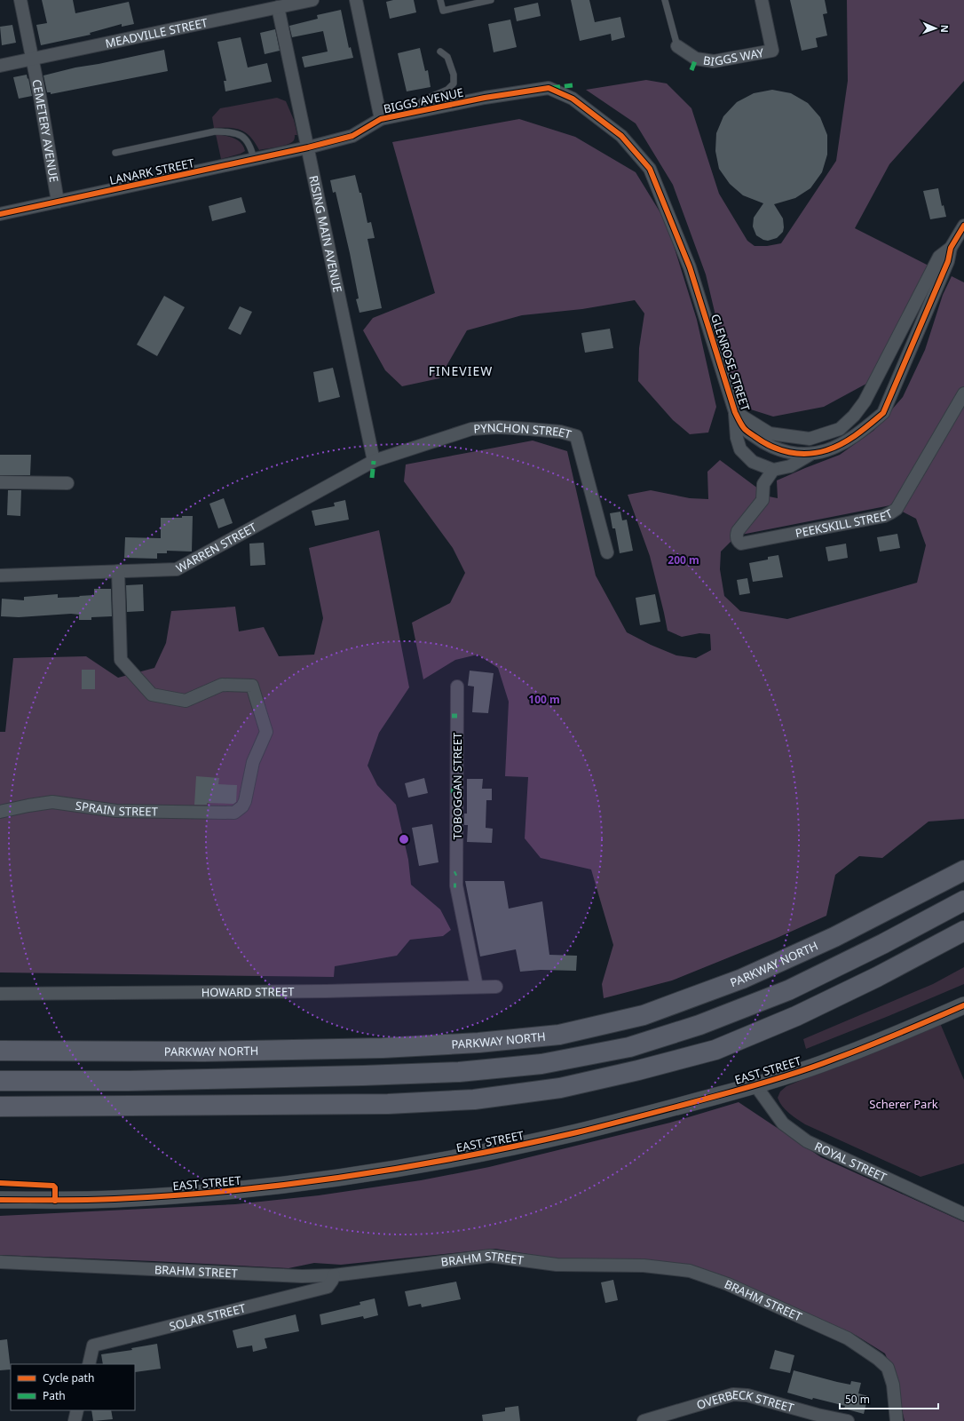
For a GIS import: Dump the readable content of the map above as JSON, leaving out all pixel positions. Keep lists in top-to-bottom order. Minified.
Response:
{"streets":{"highway":["PARKWAY NORTH"],"main road":["EAST STREET"],"street":["MEADVILLE STREET","BIGGS WAY","BIGGS AVENUE","CEMETERY AVENUE","LANARK STREET","RISING MAIN AVENUE","GLENROSE STREET","PYNCHON STREET","PEEKSKILL STREET","WARREN STREET","TOBOGGAN STREET","SPRAIN STREET","HOWARD STREET","ROYAL STREET","BRAHM STREET","SOLAR STREET","OVERBECK STREET"]},"crossings":[["MEADVILLE STREET","CEMETERY AVENUE"],["MEADVILLE STREET","RISING MAIN AVENUE"],["BIGGS AVENUE","LANARK STREET"],["BIGGS AVENUE","RISING MAIN AVENUE"],["BIGGS AVENUE","GLENROSE STREET"],["CEMETERY AVENUE","LANARK STREET"],["LANARK STREET","RISING MAIN AVENUE"],["RISING MAIN AVENUE","PYNCHON STREET"],["RISING MAIN AVENUE","WARREN STREET"],["PYNCHON STREET","WARREN STREET"],["WARREN STREET","SPRAIN STREET"],["TOBOGGAN STREET","HOWARD STREET"],["EAST STREET","ROYAL STREET"],["BRAHM STREET","SOLAR STREET"]],"districts":["FINEVIEW"],"parks":["Scherer Park"],"legend":["Cycle path","Path"],"scale_bar":"50 m","north":"right","rings":["200 m","100 m"]}
